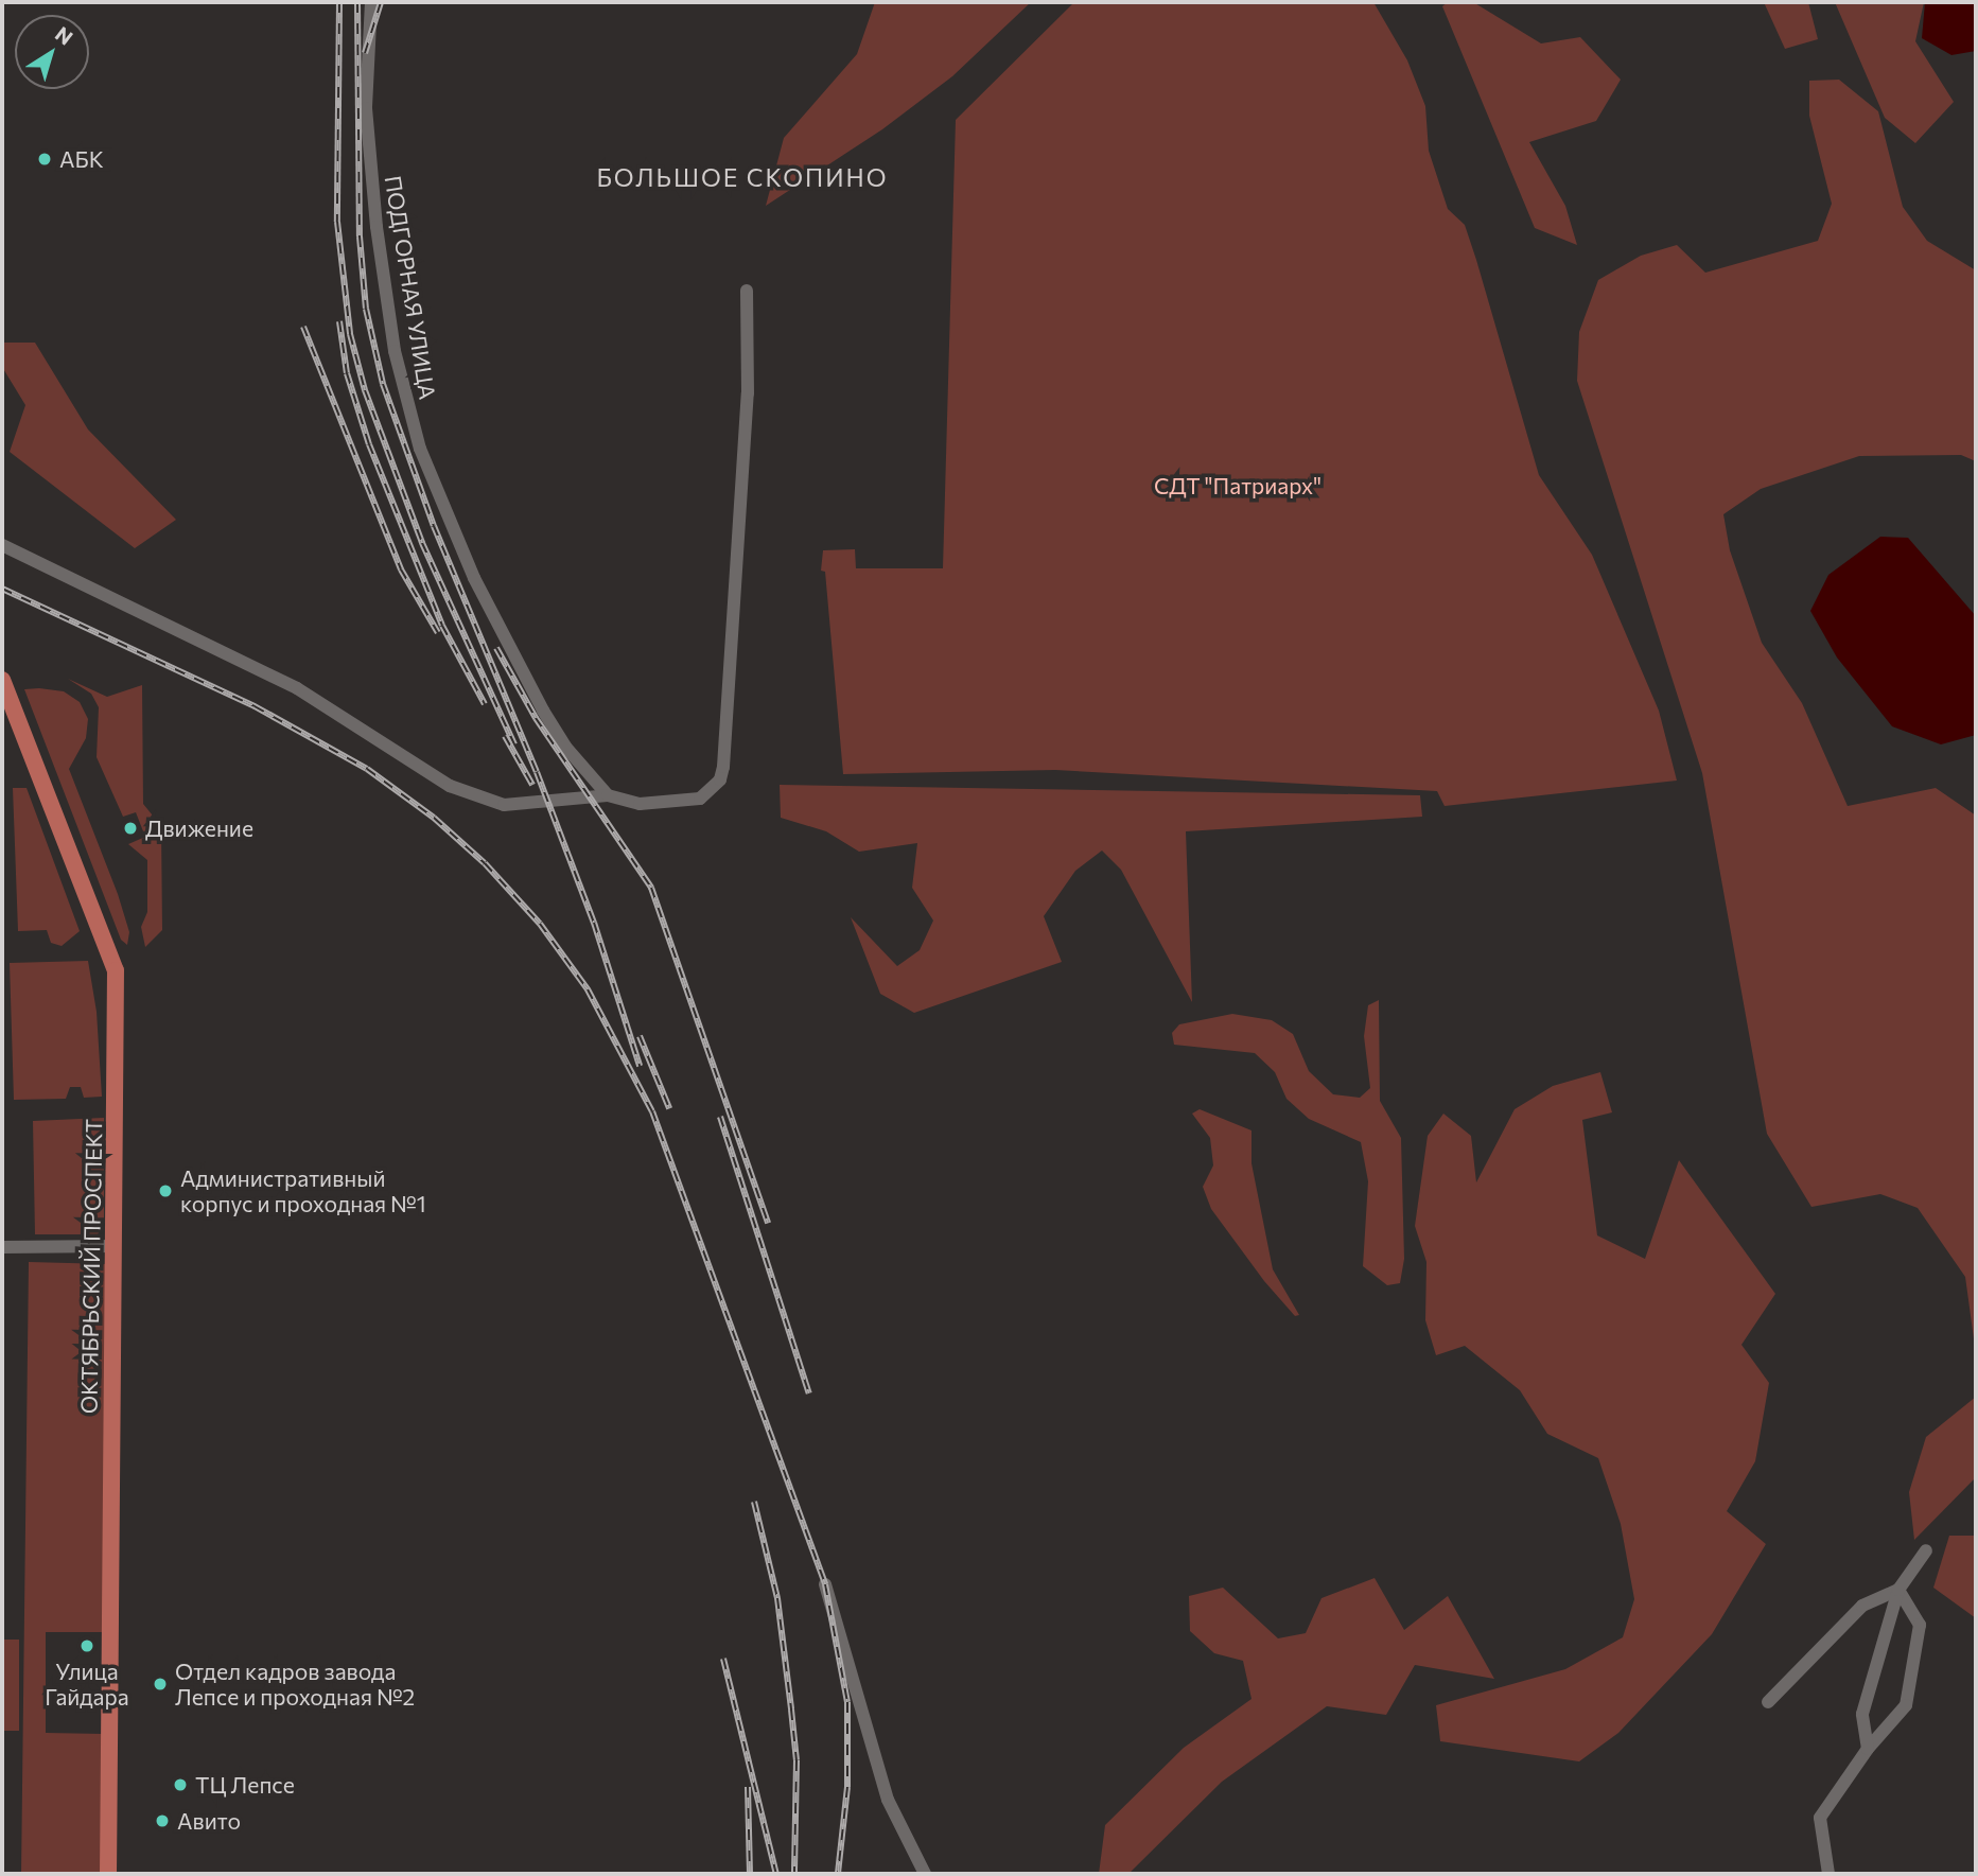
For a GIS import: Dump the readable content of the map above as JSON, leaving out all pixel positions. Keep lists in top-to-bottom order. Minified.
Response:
{"streets":{"main road":["ОКТЯБРЬСКИЙ ПРОСПЕКТ"],"street":["ПОДГОРНАЯ УЛИЦА"]},"districts":["БОЛЬШОЕ СКОПИНО"],"parks":["СДТ \"Патриарх\""],"places":["АБК","Движение","Административный корпус и проходная №1","Улица Гайдара","Отдел кадров завода Лепсе и проходная №2","ТЦ Лепсе","Авито"],"north":"top right"}
